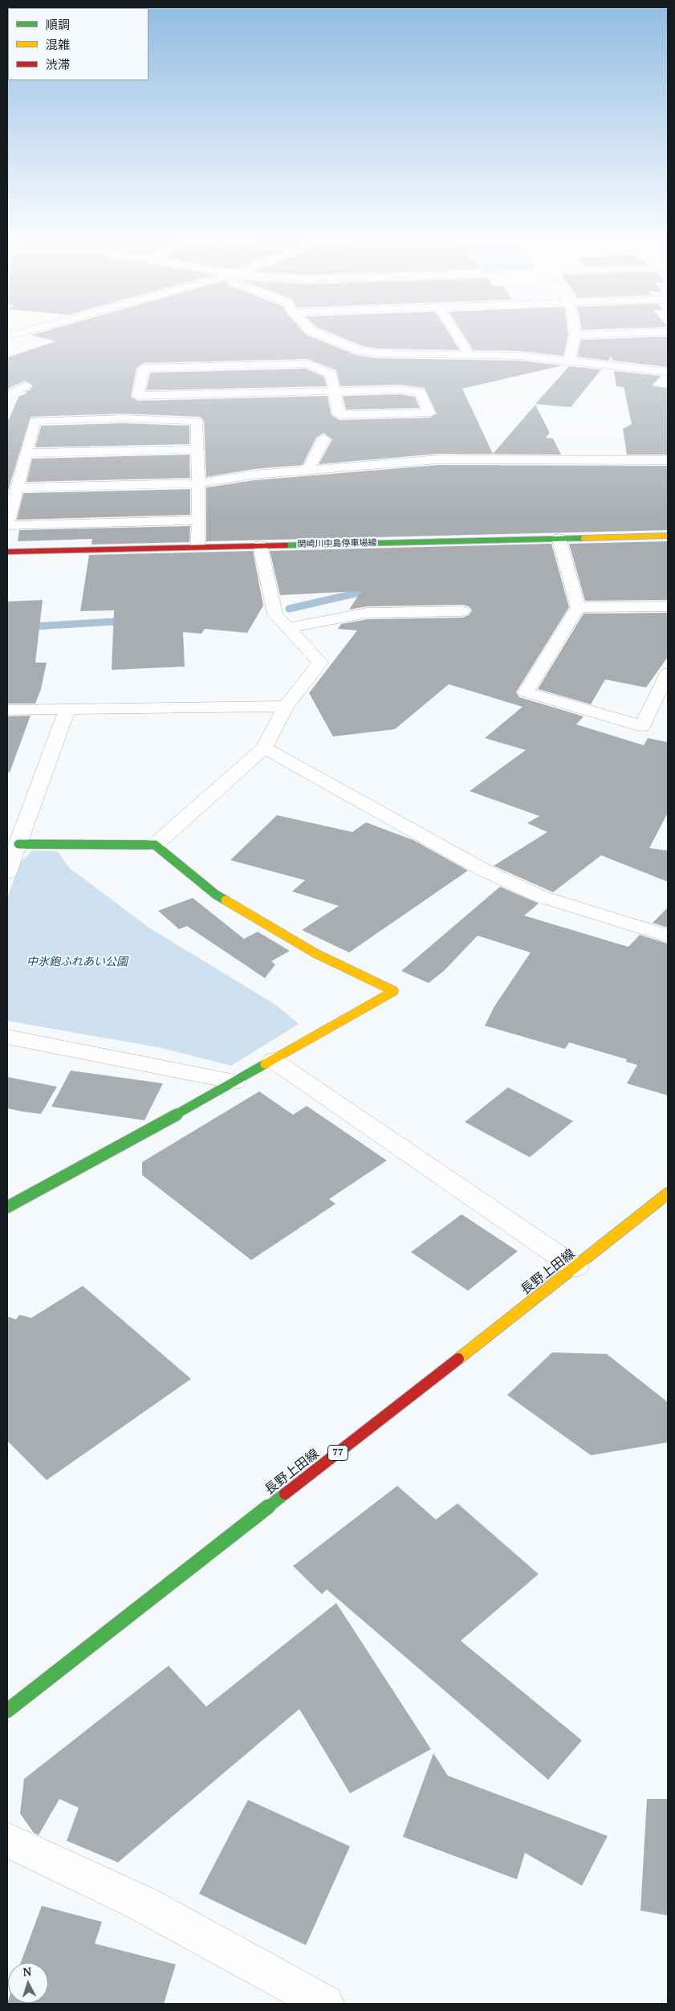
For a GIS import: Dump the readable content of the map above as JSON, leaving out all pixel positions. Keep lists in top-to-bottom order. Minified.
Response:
{"streets":{"main road":["関崎川中島停車場線","長野上田線","77"]},"parks":["中氷鉋ふれあい公園"],"legend":["順調","混雑","渋滞"],"north":"top"}
